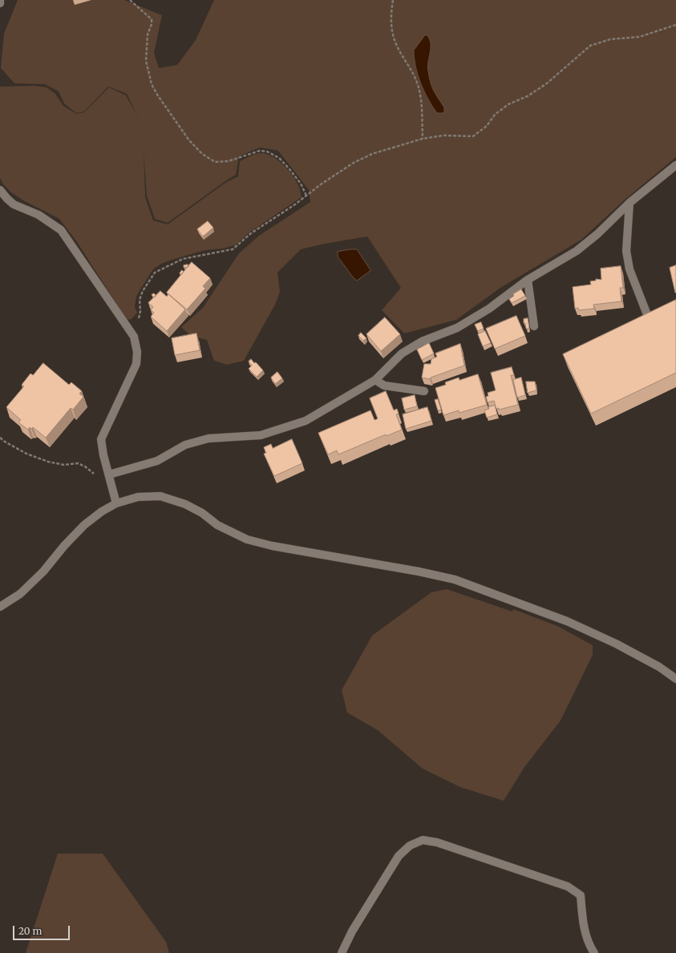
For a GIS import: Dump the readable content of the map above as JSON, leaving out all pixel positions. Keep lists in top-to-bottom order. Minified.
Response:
{"scale_bar":"20 m"}
